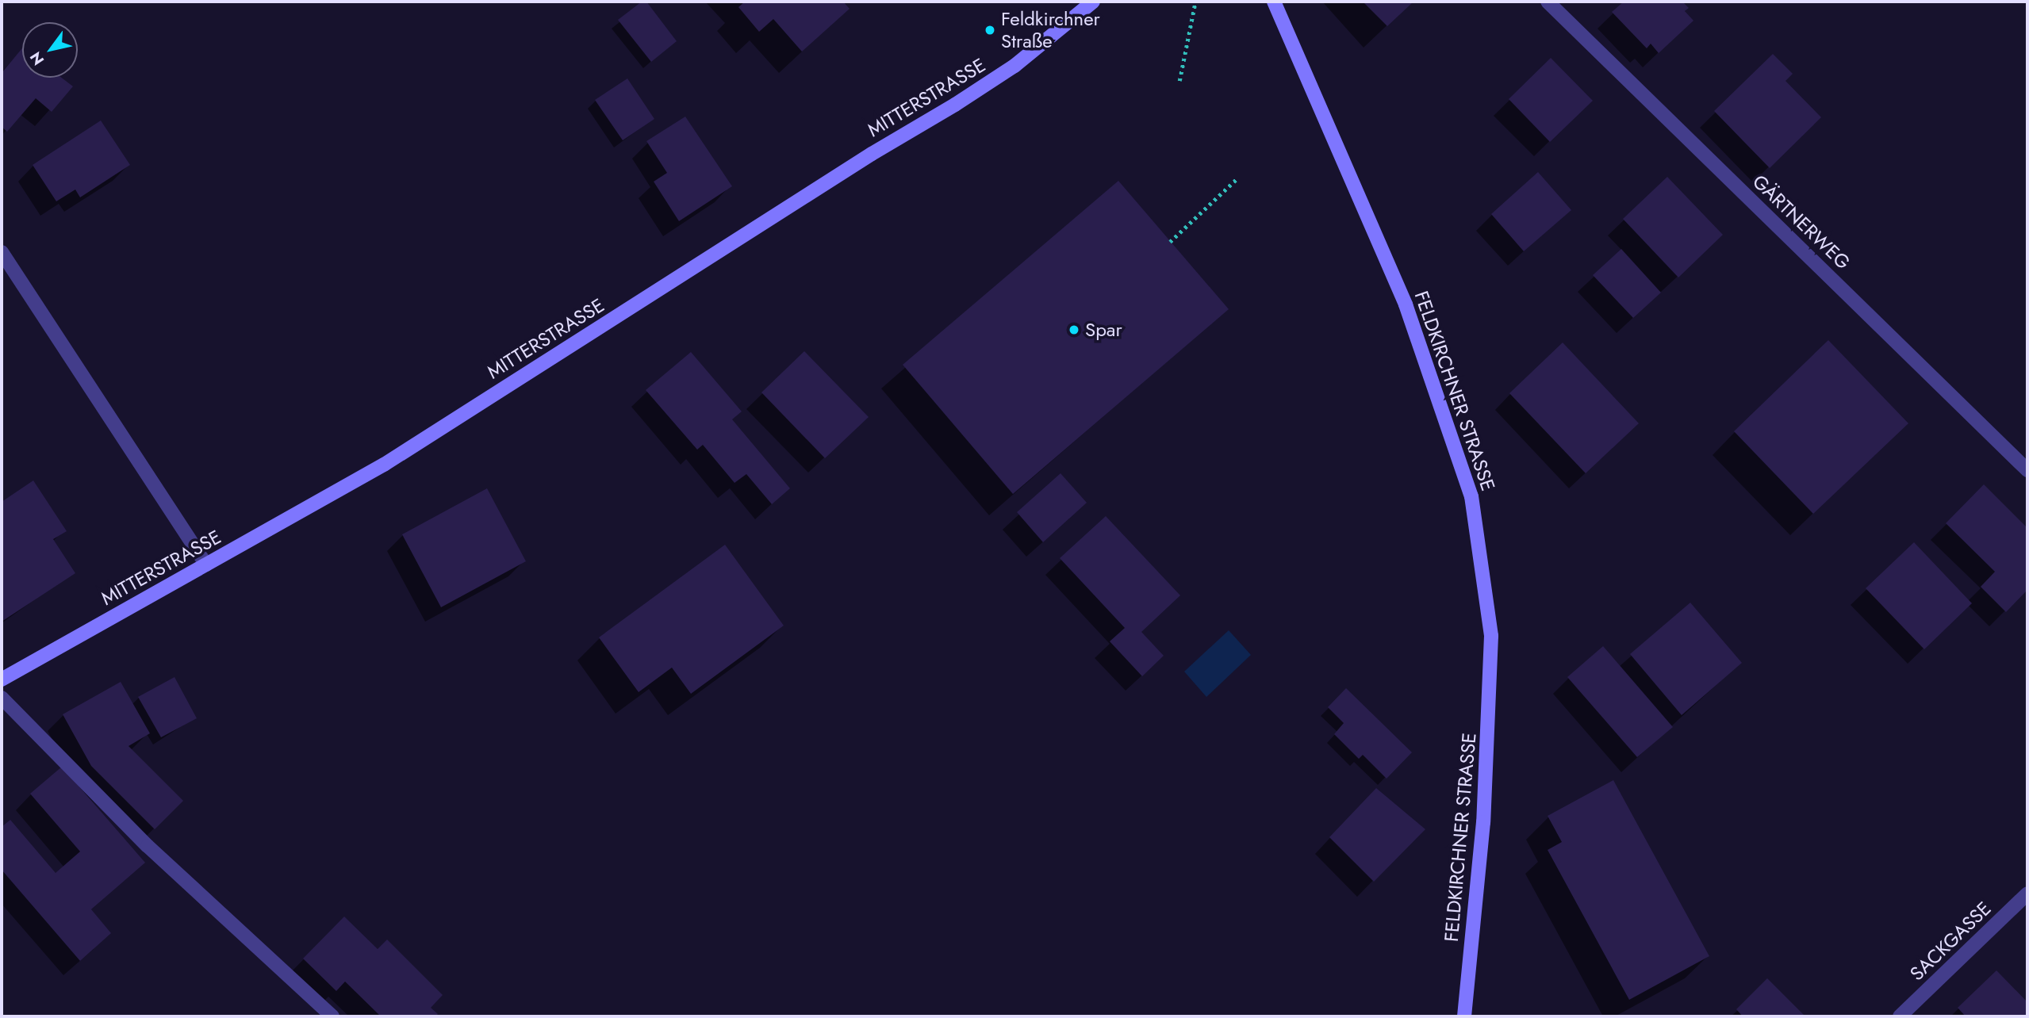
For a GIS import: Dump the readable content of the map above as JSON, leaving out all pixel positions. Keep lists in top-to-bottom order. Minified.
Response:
{"streets":{"main road":["MITTERSTRASSE","FELDKIRCHNER STRASSE"],"street":["GÄRTNERWEG","SACKGASSE"]},"places":["Feldkirchner Straße","Spar"],"north":"bottom left"}
